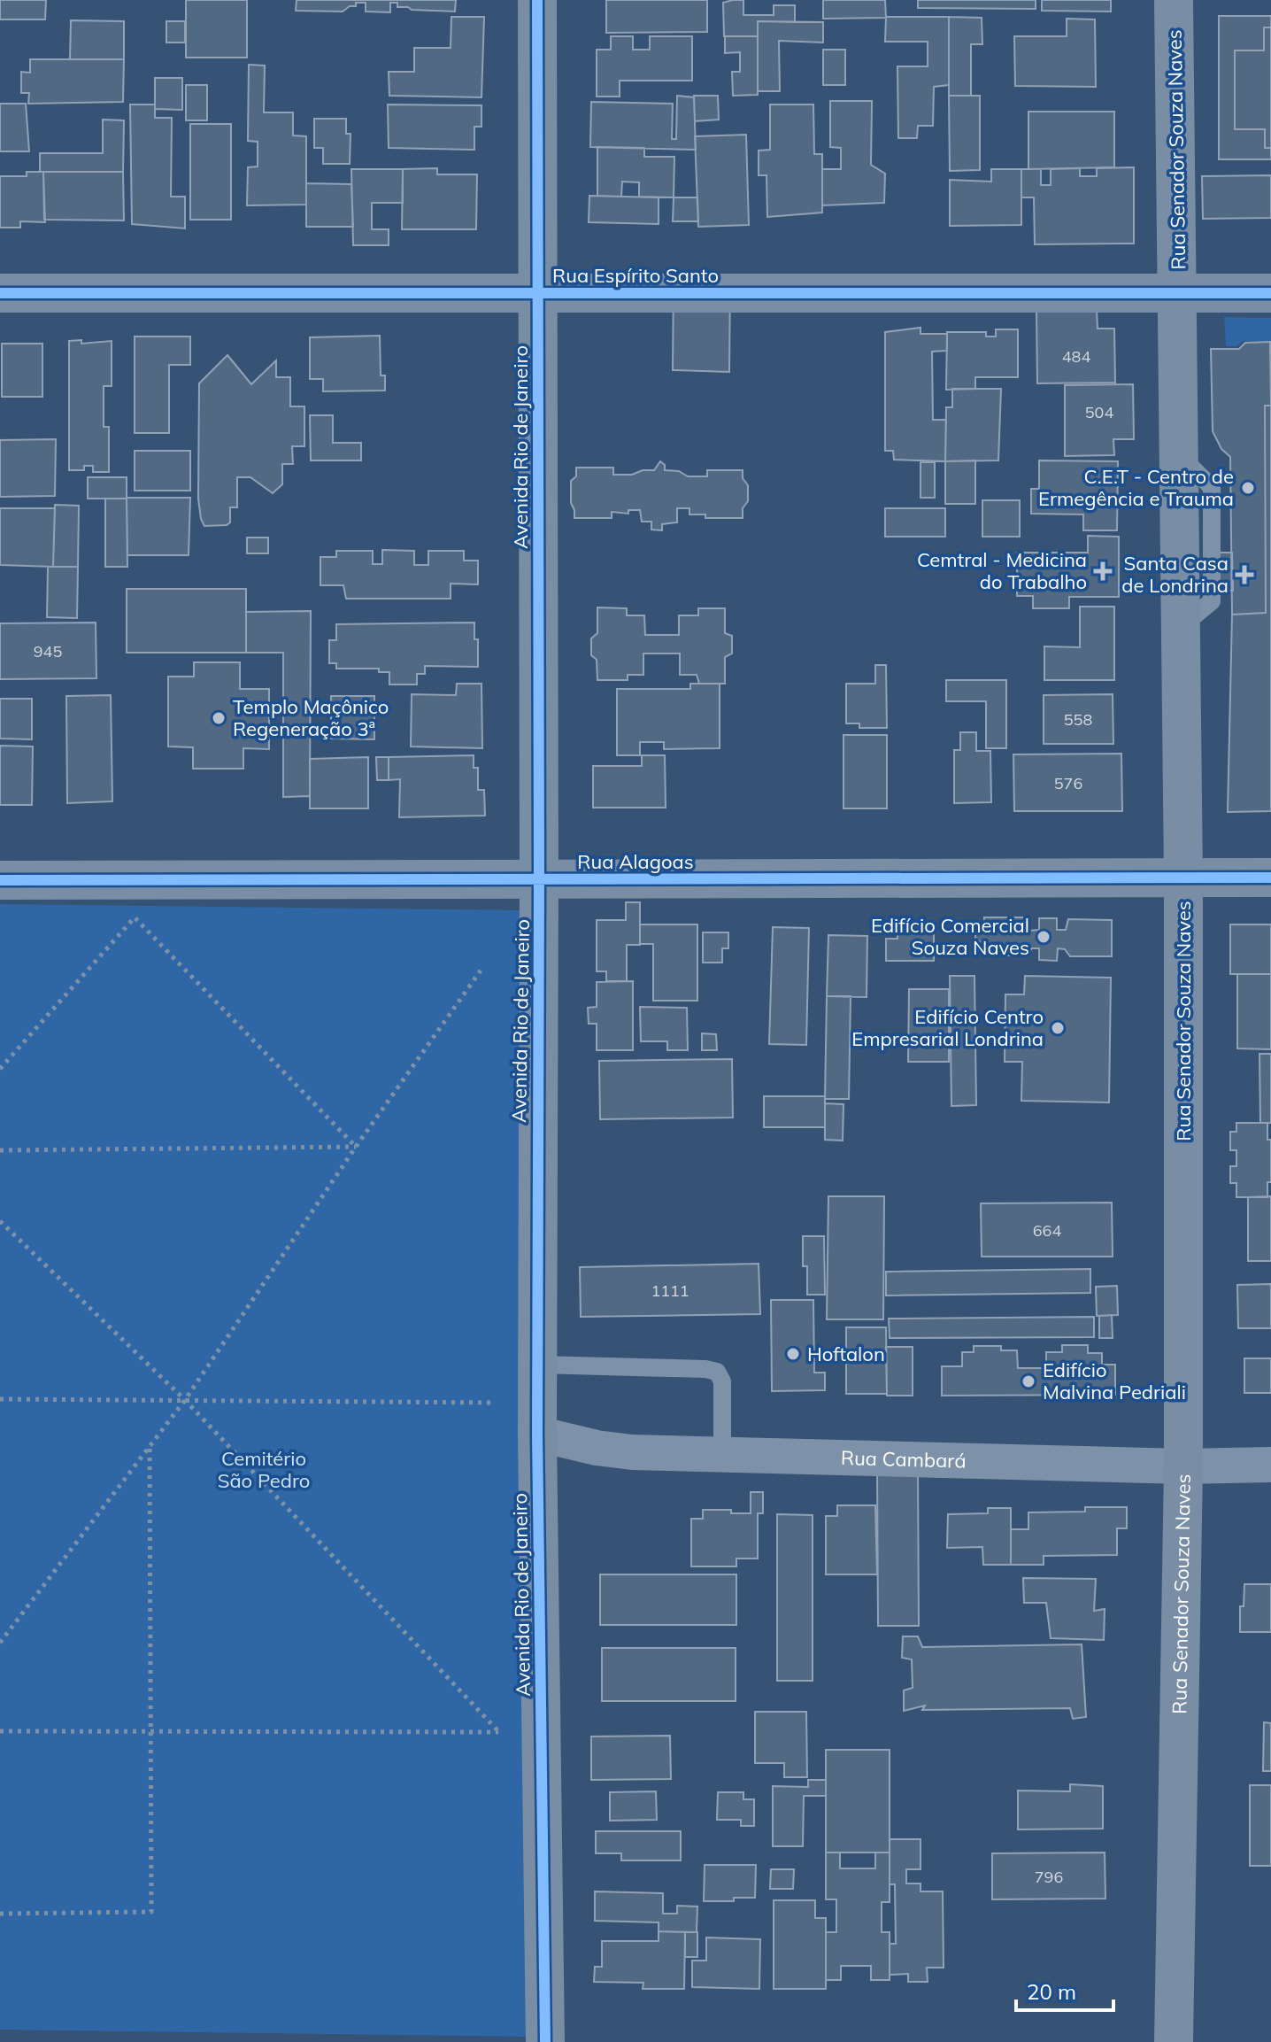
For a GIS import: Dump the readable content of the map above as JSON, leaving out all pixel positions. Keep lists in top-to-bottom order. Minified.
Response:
{"streets":{"street":["Rua Senador Souza Naves","Rua Espírito Santo","Avenida Rio de Janeiro","Rua Alagoas","Rua Cambará"]},"crossings":[["Rua Senador Souza Naves","Rua Espírito Santo"],["Rua Senador Souza Naves","Rua Alagoas"],["Rua Senador Souza Naves","Rua Cambará"],["Rua Espírito Santo","Avenida Rio de Janeiro"],["Avenida Rio de Janeiro","Rua Alagoas"],["Avenida Rio de Janeiro","Rua Cambará"]],"parks":["Cemitério São Pedro"],"places":{"other":["C.E.T - Centro de Ermegência e Trauma","Templo Maçônico Regeneração 3ª","Edifício Comercial Souza Naves","Edifício Centro Empresarial Londrina","Hoftalon","Edifício Malvina Pedriali"],"health":["Cemtral - Medicina do Trabalho","Santa Casa de Londrina"]},"house_numbers":["484","504","945","558","576","664","1111","796"],"scale_bar":"20 m"}
